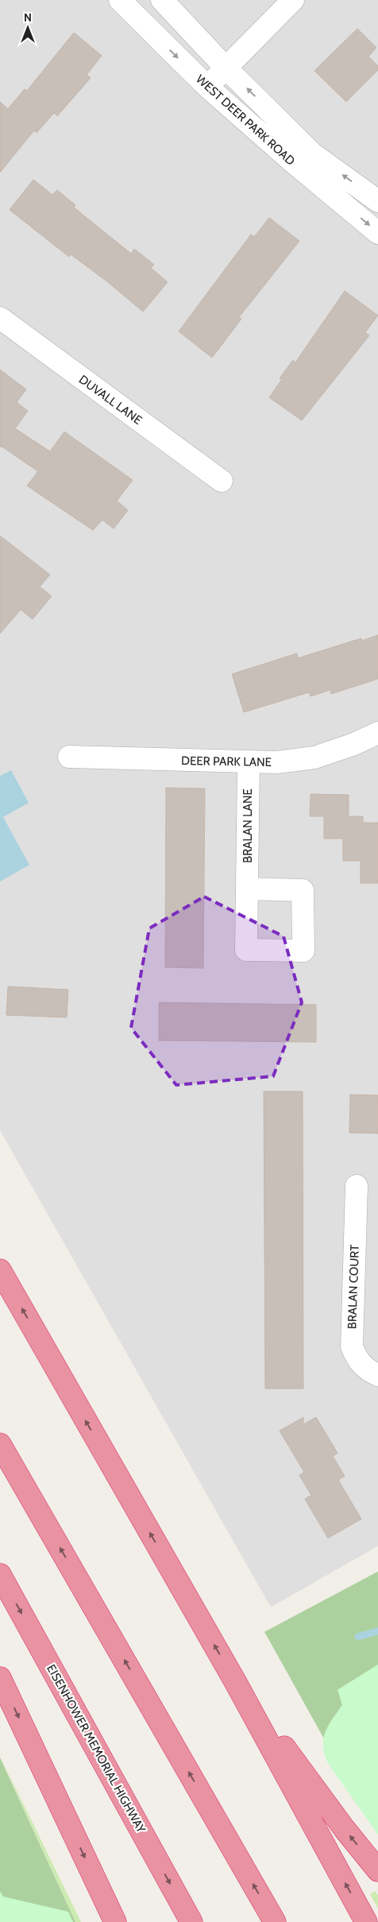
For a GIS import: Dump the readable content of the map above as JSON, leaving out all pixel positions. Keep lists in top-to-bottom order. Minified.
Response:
{"streets":{"highway":["EISENHOWER MEMORIAL HIGHWAY"],"street":["WEST DEER PARK ROAD","DUVALL LANE","DEER PARK LANE","BRALAN LANE","BRALAN COURT"]},"crossings":[["DEER PARK LANE","BRALAN LANE"]],"north":"top"}
